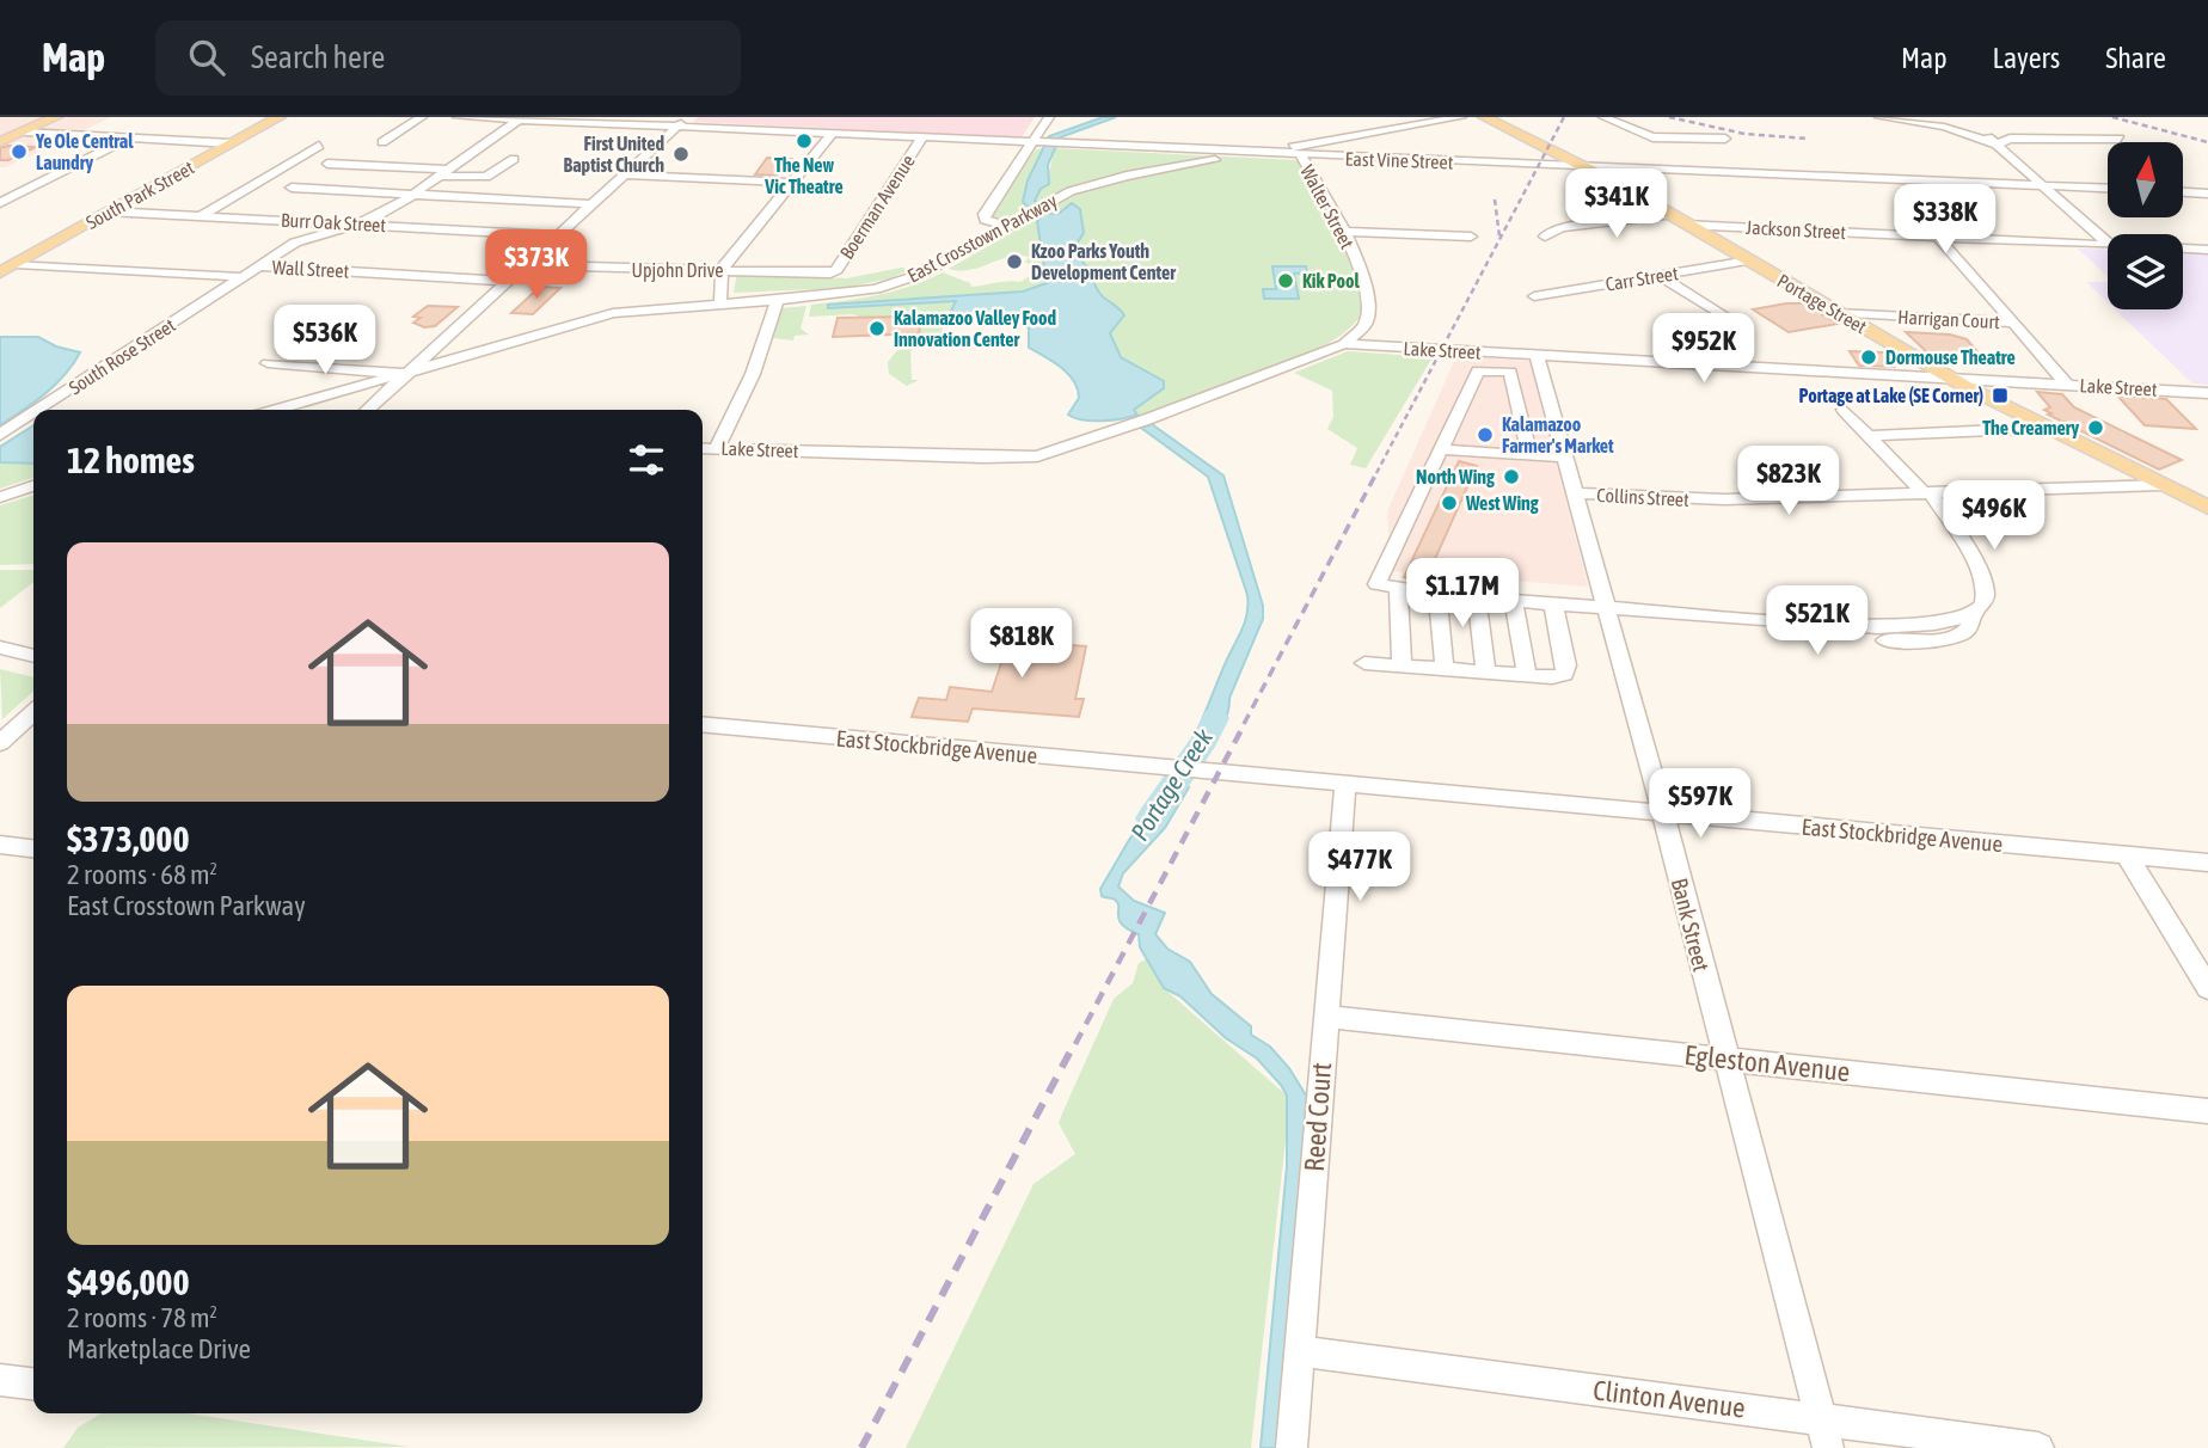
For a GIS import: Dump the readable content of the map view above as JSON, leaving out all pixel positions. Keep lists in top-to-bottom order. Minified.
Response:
{"streets":{"main road":["South Park Street","Portage Street"],"street":["East Vine Street","Boerman Avenue","Walter Street","Burr Oak Street","Jackson Street","East Crosstown Parkway","Wall Street","Upjohn Drive","Carr Street","Harrigan Court","Lake Street","South Rose Street","Collins Street","East Stockbridge Avenue","Bank Street","Egleston Avenue","Reed Court","Clinton Avenue"]},"crossings":[["East Vine Street","Boerman Avenue"],["East Vine Street","Walter Street"],["East Vine Street","East Crosstown Parkway"],["East Vine Street","Portage Street"],["South Park Street","Burr Oak Street"],["South Park Street","Wall Street"],["Boerman Avenue","Upjohn Drive"],["Walter Street","Lake Street"],["Jackson Street","Portage Street"],["Wall Street","South Rose Street"],["Carr Street","Portage Street"],["Portage Street","Harrigan Court"],["Portage Street","Lake Street"],["Portage Street","Collins Street"],["Lake Street","Bank Street"],["Collins Street","Bank Street"],["East Stockbridge Avenue","Bank Street"],["East Stockbridge Avenue","Reed Court"],["Bank Street","Egleston Avenue"],["Bank Street","Clinton Avenue"],["Egleston Avenue","Reed Court"],["Reed Court","Clinton Avenue"]],"water":["Portage Creek"],"places":{"other":["The New Vic Theatre","Ye Ole Central Laundry","First United Baptist Church","Kzoo Parks Youth Development Center","Kik Pool","Kalamazoo Valley Food Innovation Center","Dormouse Theatre","The Creamery","Kalamazoo Farmer's Market","North Wing","West Wing"],"transit":["Portage at Lake (SE Corner)"]},"north":"top","page":{"header":"Map","search":"Search here","nav":["Map","Layers","Share"],"price":["$341K","$338K","$373K","$536K","$952K","$823K","$496K","$1.17M","$521K","$818K","$597K","$477K"],"heading":"12 homes","list":[{"name":"$373,000","note":"2 rooms · 68 m² · East Crosstown Parkway"},{"name":"$496,000","note":"2 rooms · 78 m² · Marketplace Drive"}]}}
